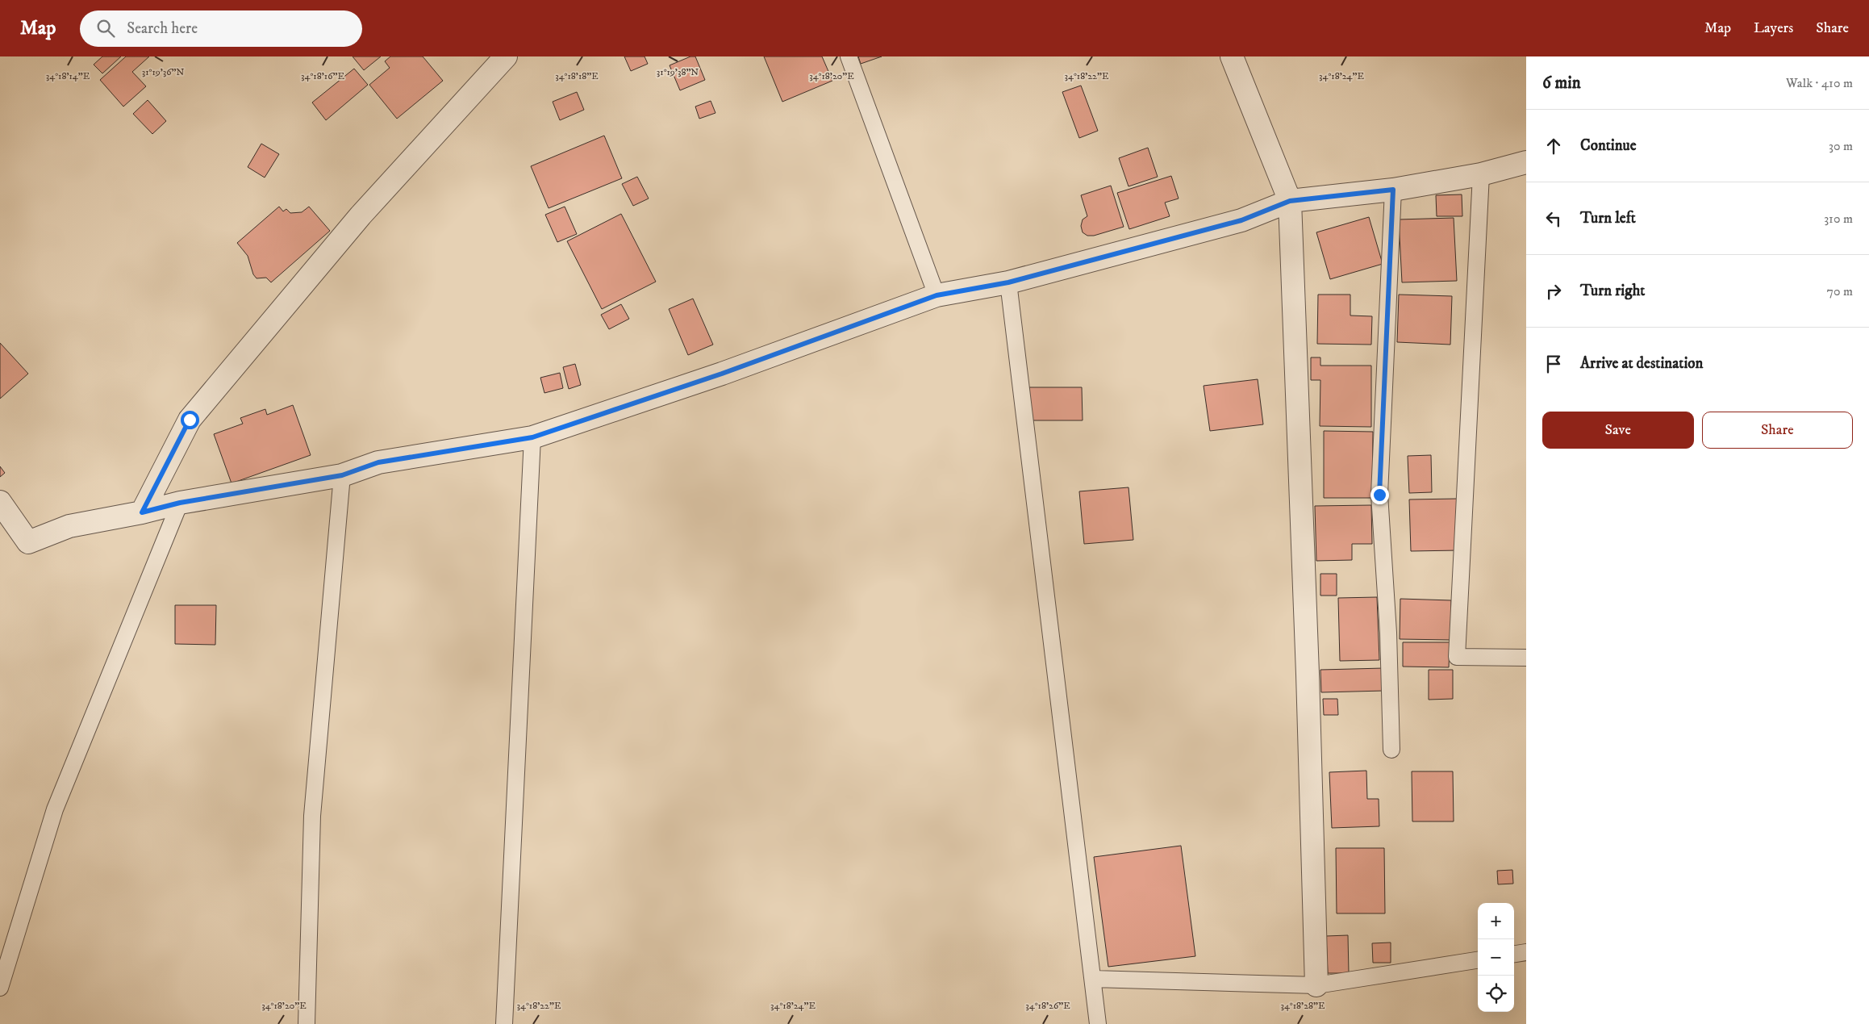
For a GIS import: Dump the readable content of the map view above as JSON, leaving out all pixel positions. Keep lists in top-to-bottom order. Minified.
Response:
{"page":{"header":"Map","search":"Search here","nav":["Map","Layers","Share"],"heading":["6 min","Walk · 410 m"],"list":[["Continue","30 m"],["Turn left","310 m"],["Turn right","70 m"],"Arrive at destination"],"buttons":["Save","Share"],"map_buttons":["+","−"]},"coordinates":["31°19'36\"N","31°19'38\"N","34°18'18\"E","34°18'20\"E","34°18'22\"E","34°18'14\"E","34°18'16\"E","34°18'24\"E","34°18'26\"E","34°18'28\"E"]}
